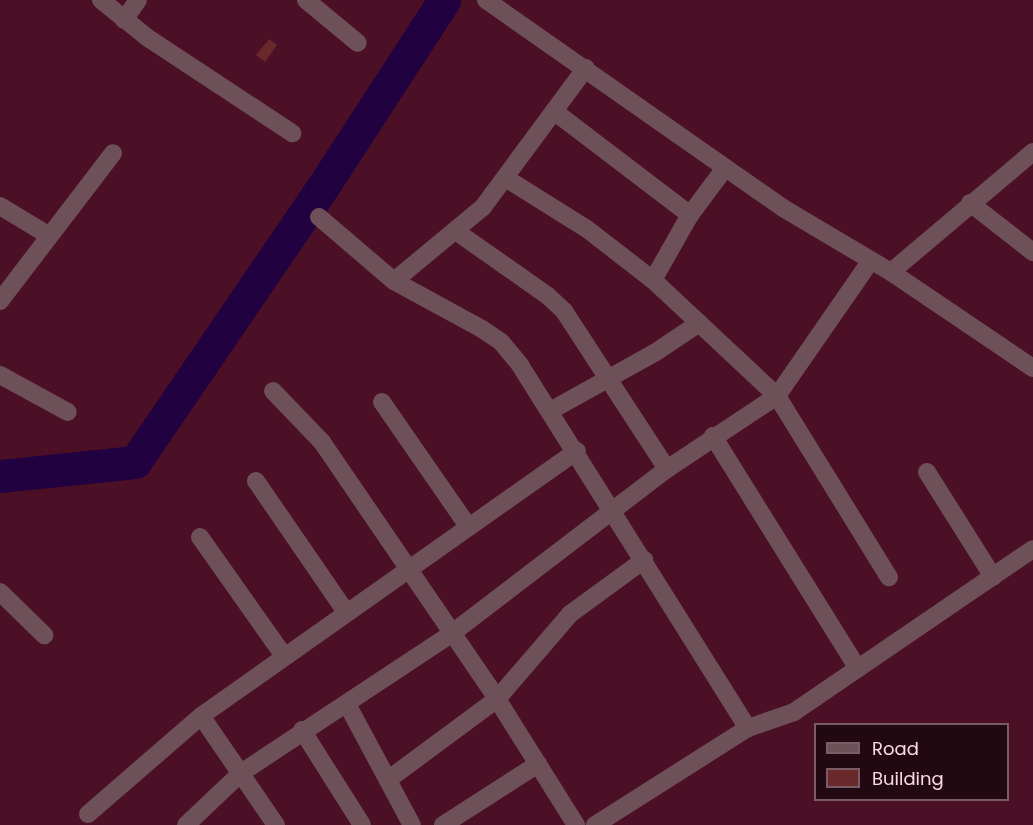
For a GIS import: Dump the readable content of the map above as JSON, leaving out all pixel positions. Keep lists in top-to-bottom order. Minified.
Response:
{"legend":["Road","Building"]}
